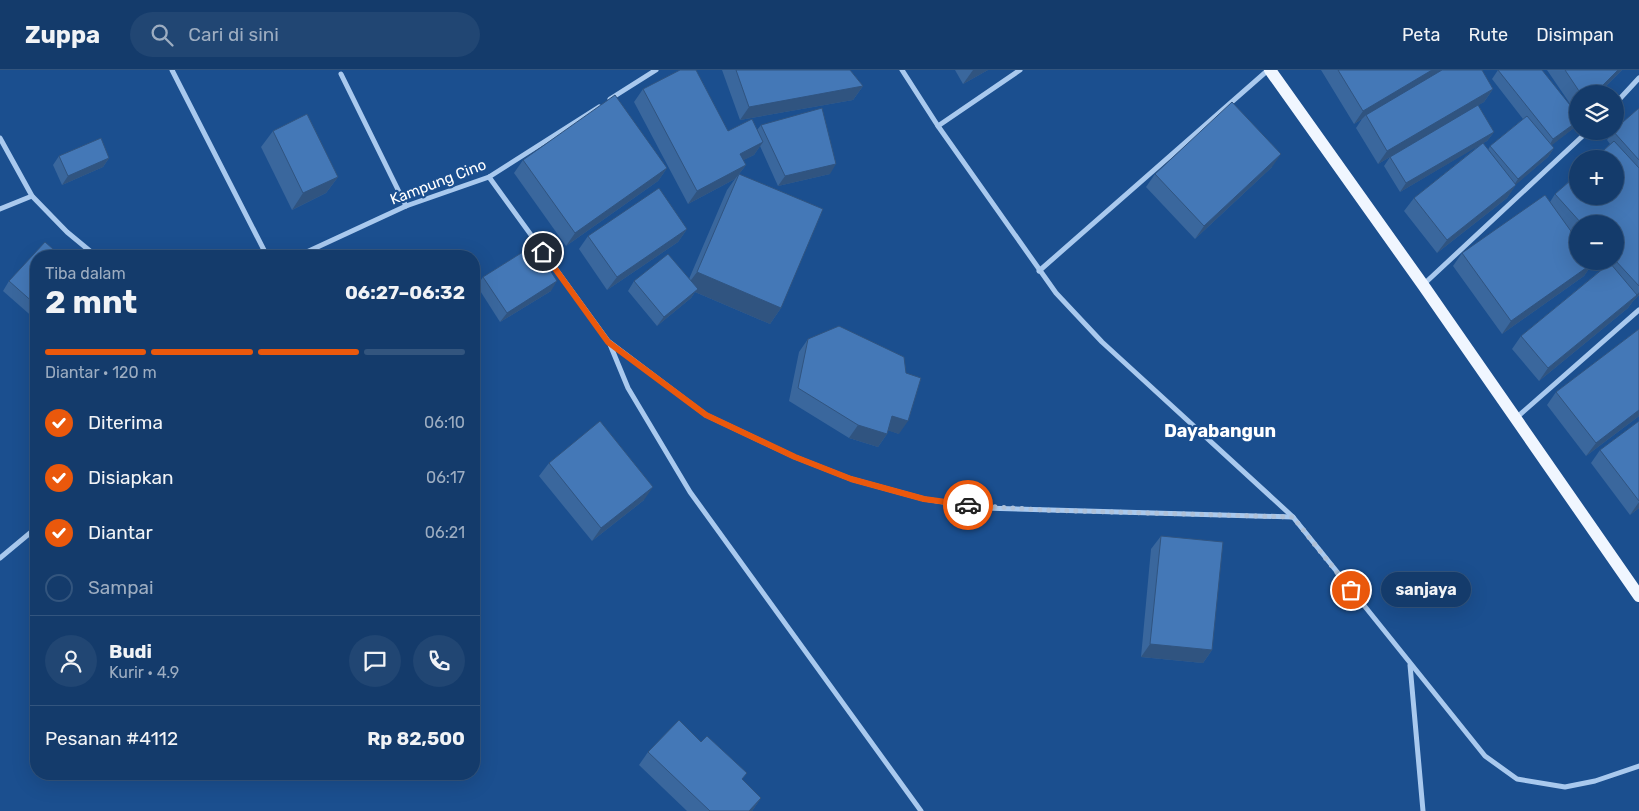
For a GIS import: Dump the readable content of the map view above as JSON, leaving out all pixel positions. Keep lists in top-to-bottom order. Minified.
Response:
{"streets":{"street":["Kampung Cino"]},"districts":["Dayabangun"],"places":["sanjaya"],"page":{"header":"Zuppa","search":"Cari di sini","nav":["Peta","Rute","Disimpan"],"map_buttons":["+","−"],"heading":["2 mnt","Tiba dalam","06:27–06:32"],"panel":["Budi","Kurir · 4.9","Pesanan #4112","Rp 82,500"],"bar":"Diantar · 120 m","list":[["Diterima","06:10"],["Disiapkan","06:17"],["Diantar","06:21"],"Sampai"],"bubble":"sanjaya"}}
